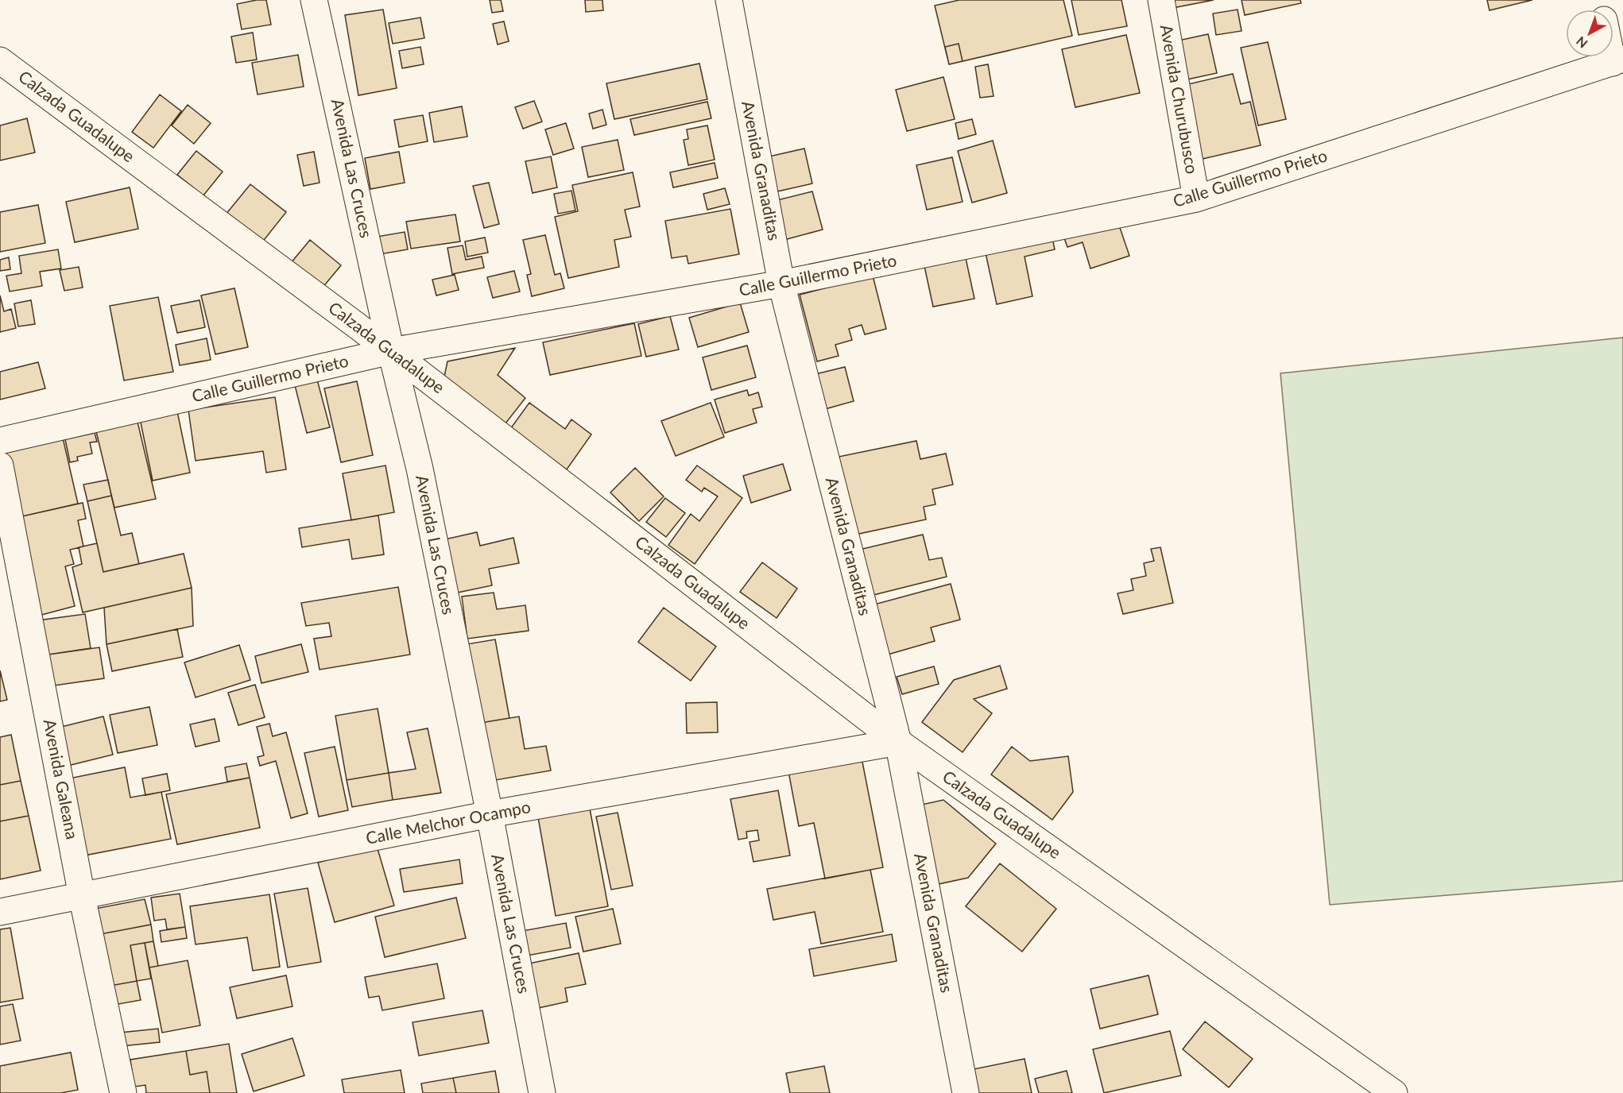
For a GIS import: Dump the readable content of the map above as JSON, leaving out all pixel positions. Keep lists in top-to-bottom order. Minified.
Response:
{"streets":{"street":["Avenida Churubusco","Calzada Guadalupe","Avenida Las Cruces","Avenida Granaditas","Calle Guillermo Prieto","Avenida Galeana","Calle Melchor Ocampo"]},"crossings":[["Avenida Churubusco","Calle Guillermo Prieto"],["Calzada Guadalupe","Avenida Las Cruces"],["Calzada Guadalupe","Avenida Granaditas"],["Calzada Guadalupe","Calle Guillermo Prieto"],["Calzada Guadalupe","Calle Melchor Ocampo"],["Avenida Las Cruces","Calle Guillermo Prieto"],["Avenida Las Cruces","Calle Melchor Ocampo"],["Avenida Granaditas","Calle Guillermo Prieto"],["Avenida Granaditas","Calle Melchor Ocampo"],["Avenida Galeana","Calle Melchor Ocampo"]],"north":"bottom left"}
